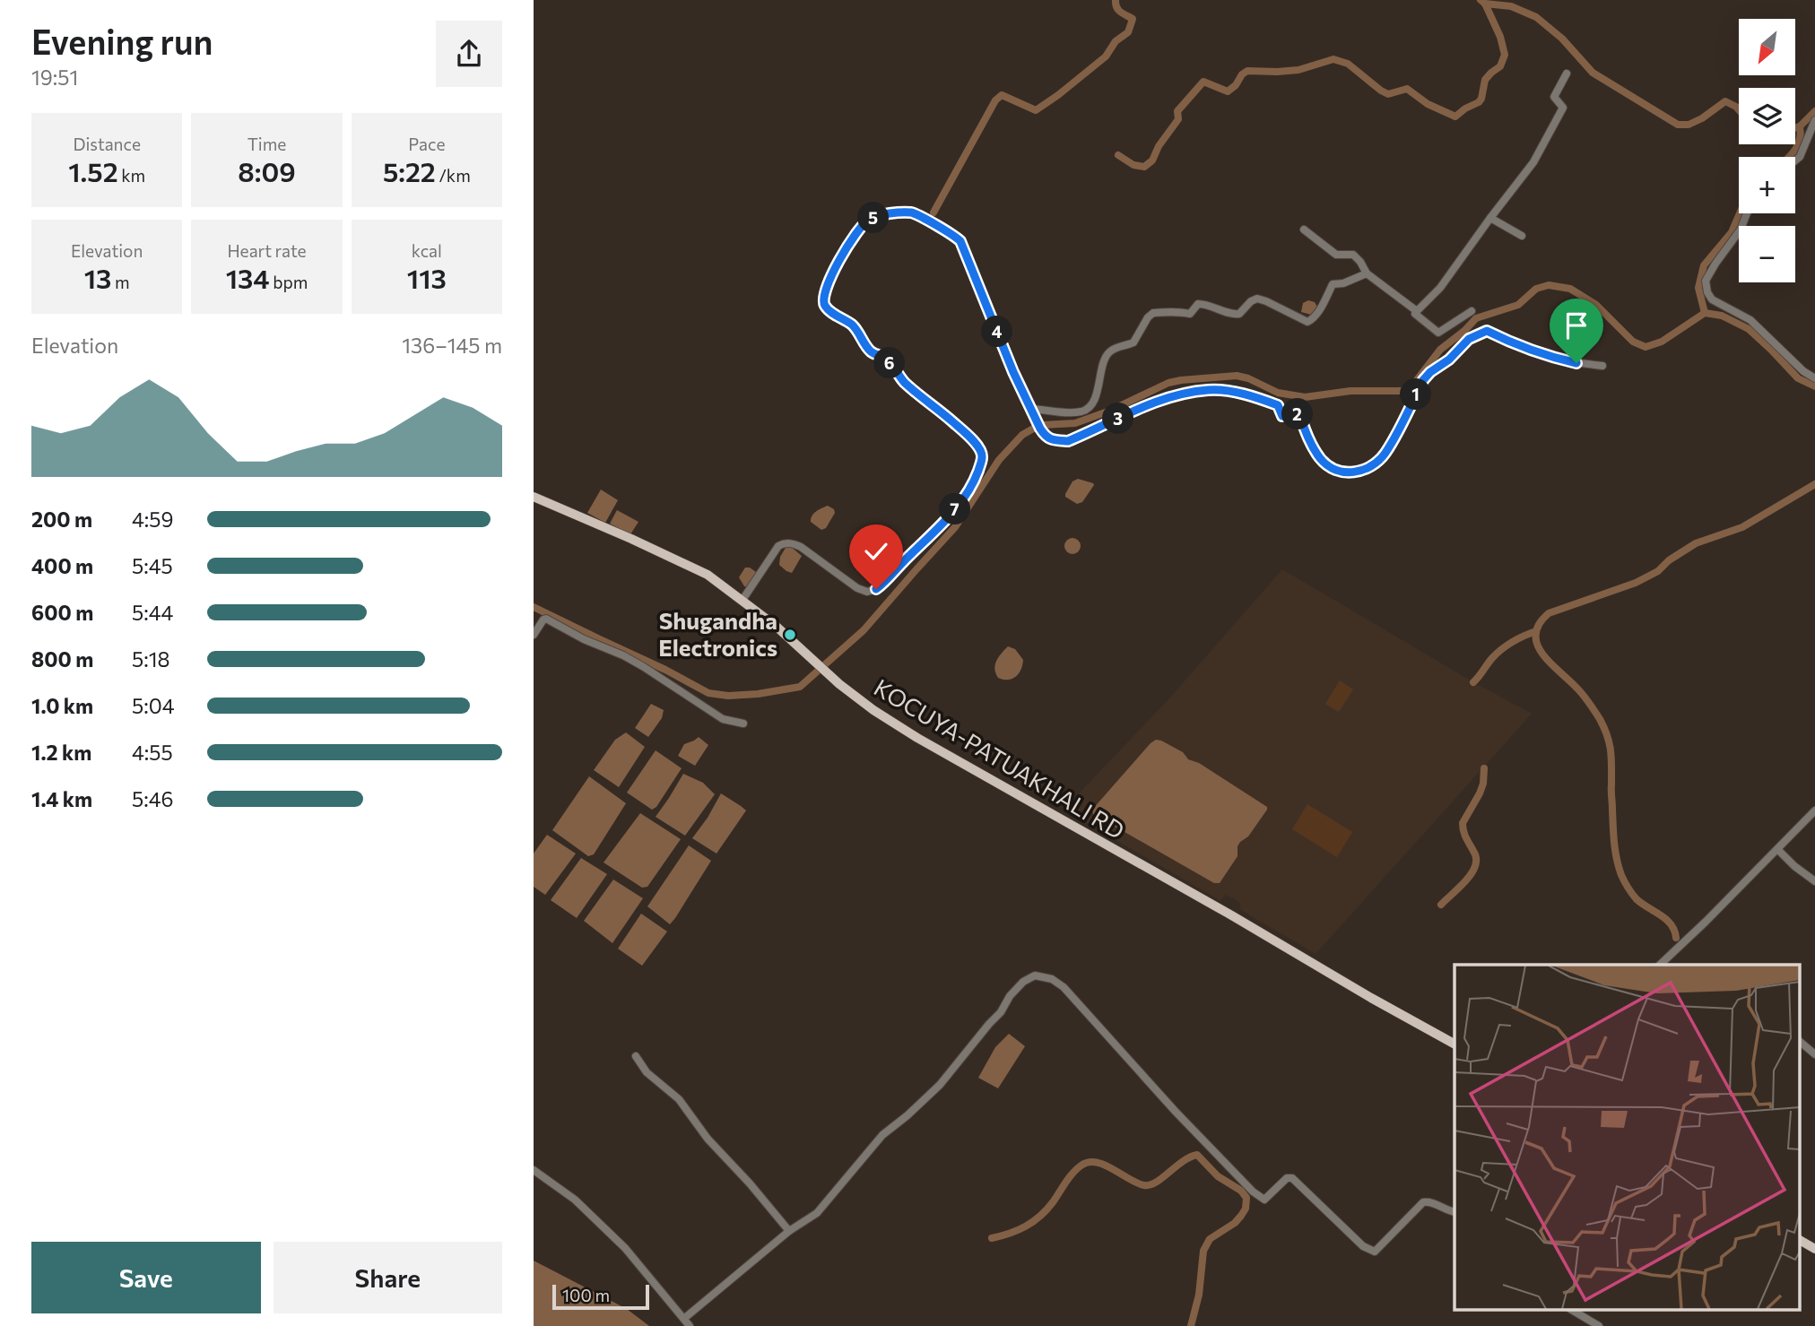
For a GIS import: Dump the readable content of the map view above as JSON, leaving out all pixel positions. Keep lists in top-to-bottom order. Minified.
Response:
{"streets":{"main road":["KOCUYA-PATUAKHALI RD"]},"places":["Shugandha Electronics"],"scale_bar":"100 m","north":"bottom left","page":{"heading":["Evening run","19:51"],"map_buttons":["+","−"],"stats":[["Distance","1.52 km"],["Time","8:09"],["Pace","5:22 /km"],["Elevation","13 m"],["Heart rate","134 bpm"],["kcal","113"]],"pins":["5","4","6","1","2","3","7"],"chart":["Elevation","136–145 m"],"list":[{"name":"200 m","note":"4:59"},{"name":"400 m","note":"5:45"},{"name":"600 m","note":"5:44"},{"name":"800 m","note":"5:18"},{"name":"1.0 km","note":"5:04"},{"name":"1.2 km","note":"4:55"},{"name":"1.4 km","note":"5:46"}],"buttons":["Save","Share"],"scale":"100 m"}}
